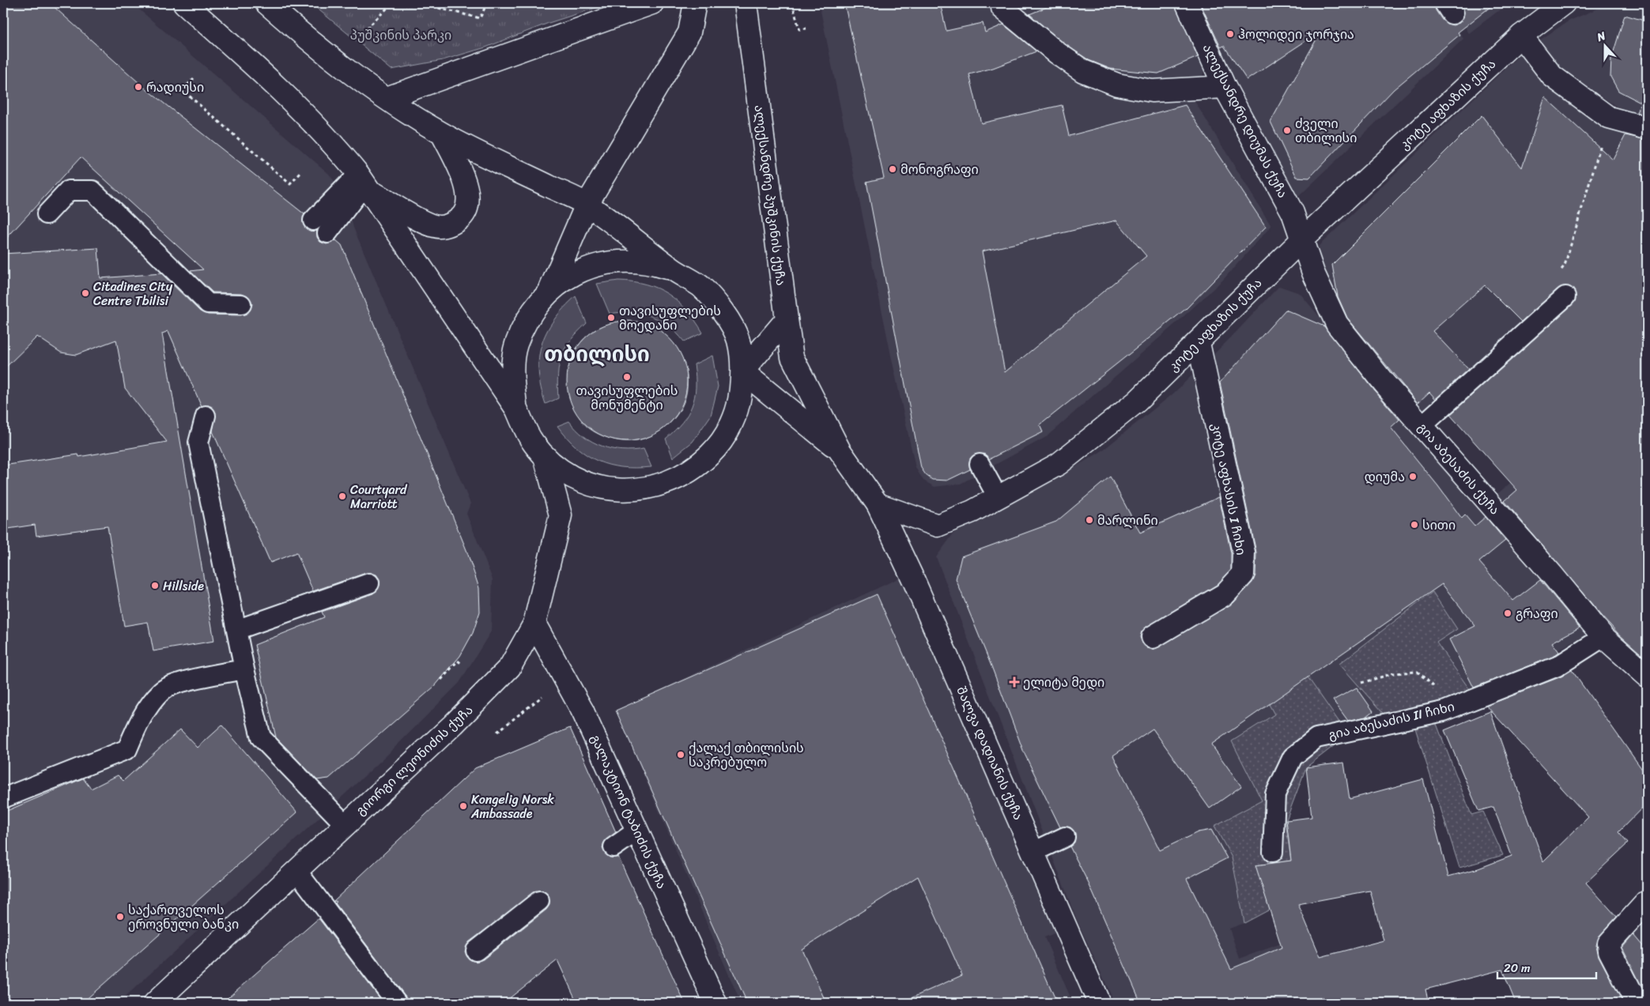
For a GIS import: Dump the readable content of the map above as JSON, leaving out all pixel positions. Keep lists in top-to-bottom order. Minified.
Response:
{"streets":{"main road":["კოტე აფხაზის ქუჩა","ალექსანდრე დიუმას ქუჩა","ალექსანდრე პუშკინის ქუჩა","გია აბესაძის ქუჩა","კოტე აფხასის I ჩიხი","შალვა დადიანის ქუჩა","გიორგი ლეონიძის ქუჩა","გალაკტიონ ტაბიძის ქუჩა"],"lane":["გია აბესაძის II ჩიხი"]},"crossings":[["კოტე აფხაზის ქუჩა","ალექსანდრე დიუმას ქუჩა"],["კოტე აფხაზის ქუჩა","გია აბესაძის ქუჩა"],["კოტე აფხაზის ქუჩა","კოტე აფხასის I ჩიხი"],["კოტე აფხაზის ქუჩა","შალვა დადიანის ქუჩა"],["ალექსანდრე დიუმას ქუჩა","გია აბესაძის ქუჩა"],["გია აბესაძის ქუჩა","გია აბესაძის II ჩიხი"],["გიორგი ლეონიძის ქუჩა","გალაკტიონ ტაბიძის ქუჩა"]],"districts":["თბილისი"],"parks":["პუშკინის პარკი"],"places":{"other":["ჰოლიდეი ჯორჯია","რადიუსი","ძველი თბილისი","მონოგრაფი","Citadines City Centre Tbilisi","თავისუფლების მოედანი","თავისუფლების მონუმენტი","დიუმა","Courtyard Marriott","მარლინი","სითი","Hillside","გრაფი","ქალაქ თბილისის საკრებულო","Kongelig Norsk Ambassade","საქართველოს ეროვნული ბანკი"],"health":["ელიტა მედი"]},"scale_bar":"20 m","north":"top"}
